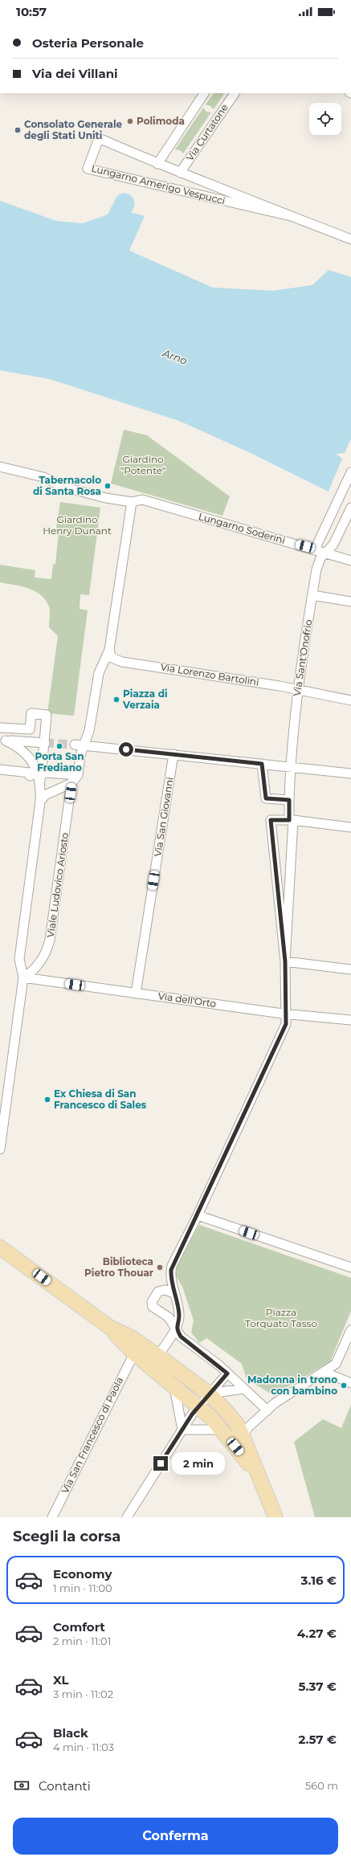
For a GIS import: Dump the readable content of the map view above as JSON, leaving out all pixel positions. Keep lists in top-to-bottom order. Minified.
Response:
{"streets":{"street":["Via Curtatone","Lungarno Amerigo Vespucci","Lungarno Soderini","Via Sant'Onofrio","Via Lorenzo Bartolini","Via San Giovanni","Viale Ludovico Ariosto","Via dell'Orto","Via San Francesco di Paola"]},"crossings":[["Via Curtatone","Lungarno Amerigo Vespucci"],["Lungarno Soderini","Via Sant'Onofrio"],["Via Sant'Onofrio","Via Lorenzo Bartolini"],["Via San Giovanni","Via dell'Orto"],["Viale Ludovico Ariosto","Via dell'Orto"]],"water":["Arno"],"parks":["Giardino \"Potente\"","Giardino Henry Dunant","Piazza Torquato Tasso"],"places":["Polimoda","Consolato Generale degli Stati Uniti","Tabernacolo di Santa Rosa","Piazza di Verzaia","Porta San Frediano","Ex Chiesa di San Francesco di Sales","Biblioteca Pietro Thouar","Madonna in trono con bambino"],"page":{"status":"10:57","banner":["Osteria Personale","Via dei Villani"],"bubble":"2 min","heading":"Scegli la corsa","list":[{"name":"Economy","note":"1 min · 11:00","value":"3.16 €"},{"name":"Comfort","note":"2 min · 11:01","value":"4.27 €"},{"name":"XL","note":"3 min · 11:02","value":"5.37 €"},{"name":"Black","note":"4 min · 11:03","value":"2.57 €"}],"pay":["Contanti","560 m"],"buttons":"Conferma"}}
